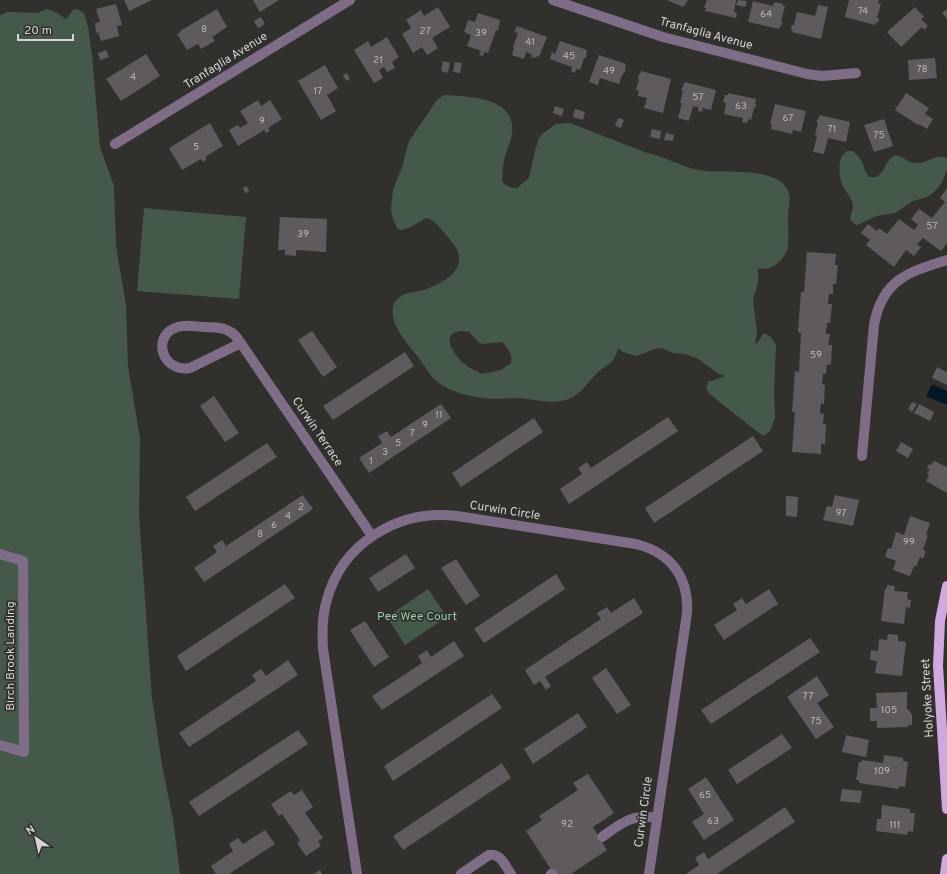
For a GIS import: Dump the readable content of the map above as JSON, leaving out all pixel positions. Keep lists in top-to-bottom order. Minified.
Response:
{"streets":{"main road":["Holyoke Street"],"street":["Tranfaglia Avenue","Curwin Terrace","Curwin Circle","Birch Brook Landing"]},"crossings":[["Curwin Terrace","Curwin Circle"]],"parks":["Pee Wee Court"],"house_numbers":["74","64","8","27","39","41","45","21","78","49","4","17","57","63","67","9","71","75","5","57","39","59","11","9","7","5","3","1","2","97","4","6","8","99","77","105","75","109","65","63","92","111"],"scale_bar":"20 m","north":"top left"}
